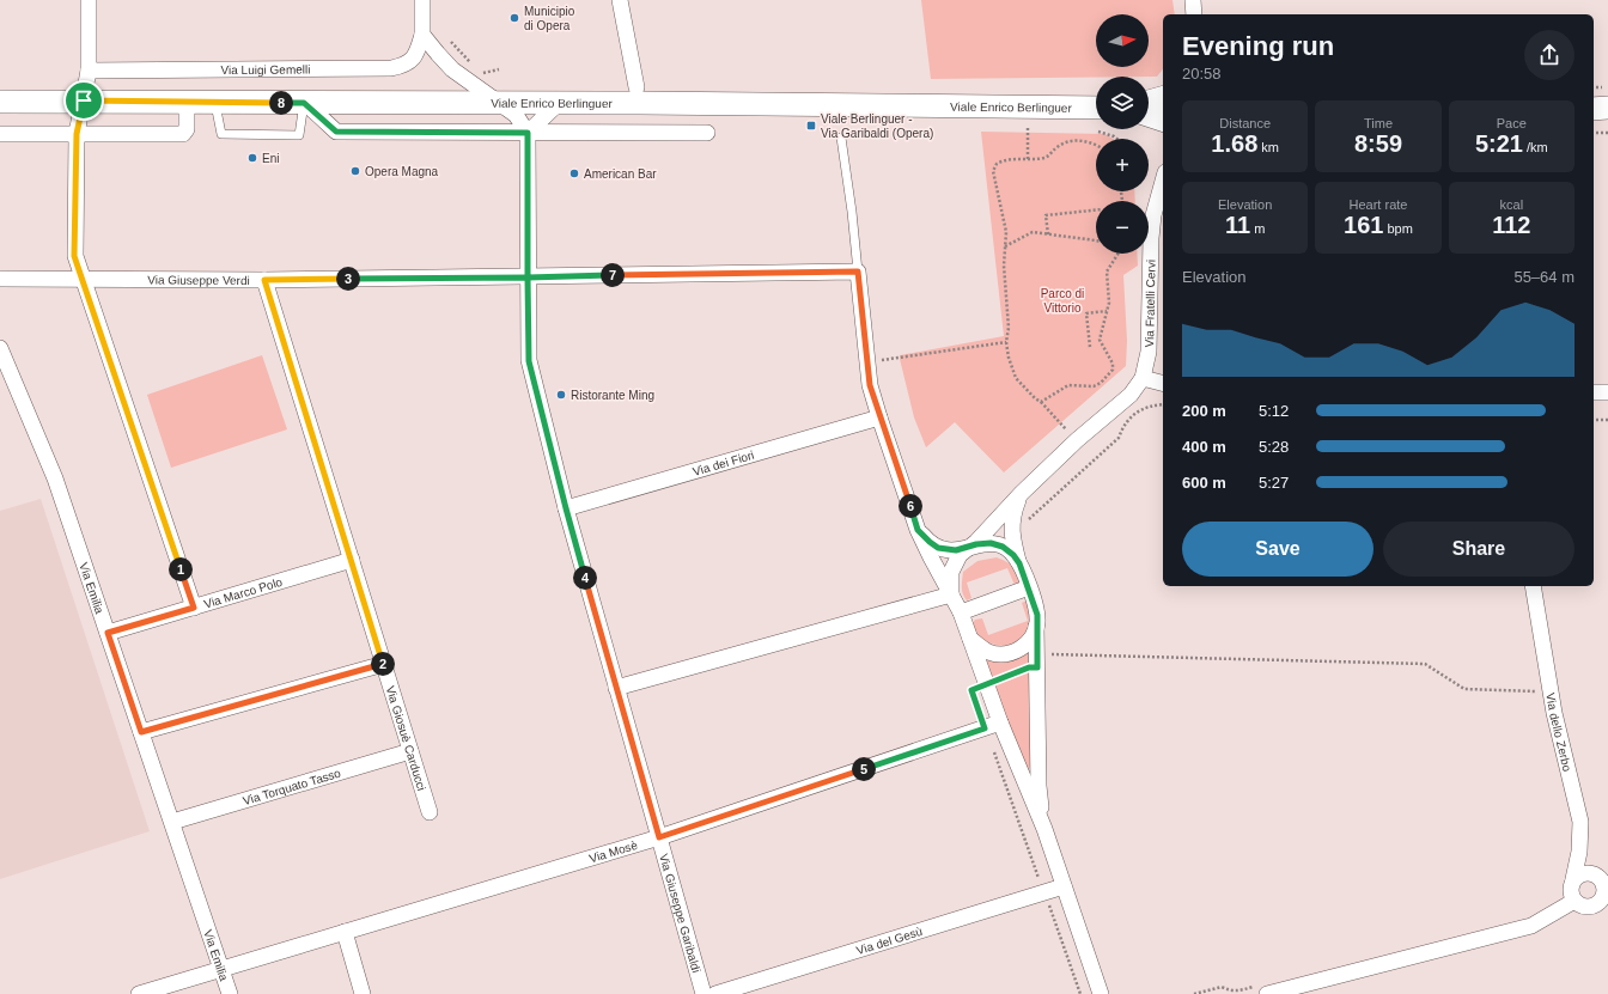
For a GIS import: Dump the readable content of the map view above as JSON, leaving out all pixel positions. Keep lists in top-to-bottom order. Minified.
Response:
{"streets":{"street":["Via Luigi Gemelli","Viale Enrico Berlinguer","Via Giuseppe Verdi","Via Fratelli Cervi","Via dei Fiori","Via Emilia","Via Marco Polo","Via dello Zerbo","Via Giosuè Carducci","Via Torquato Tasso","Via Mosè","Via Giuseppe Garibaldi","Via del Gesù"]},"crossings":[["Via Giuseppe Verdi","Via Giosuè Carducci"],["Via Giuseppe Verdi","Via Giuseppe Garibaldi"],["Via dei Fiori","Via Giuseppe Garibaldi"],["Via Emilia","Via Marco Polo"],["Via Emilia","Via Torquato Tasso"],["Via Emilia","Via Mosè"],["Via Marco Polo","Via Giosuè Carducci"],["Via Giosuè Carducci","Via Torquato Tasso"],["Via Mosè","Via Giuseppe Garibaldi"]],"parks":["Parco di Vittorio"],"places":{"other":["Municipio di Opera","Eni","Opera Magna","American Bar","Ristorante Ming"],"transit":["Viale Berlinguer - Via Garibaldi (Opera)"]},"north":"right","page":{"map_buttons":["+","−"],"heading":["Evening run","20:58"],"pins":["8","7","3","6","1","4","2","5"],"stats":[["Distance","1.68 km"],["Time","8:59"],["Pace","5:21 /km"],["Elevation","11 m"],["Heart rate","161 bpm"],["kcal","112"]],"chart":["Elevation","55–64 m"],"list":[{"name":"200 m","note":"5:12"},{"name":"400 m","note":"5:28"},{"name":"600 m","note":"5:27"}],"buttons":["Save","Share"]}}
